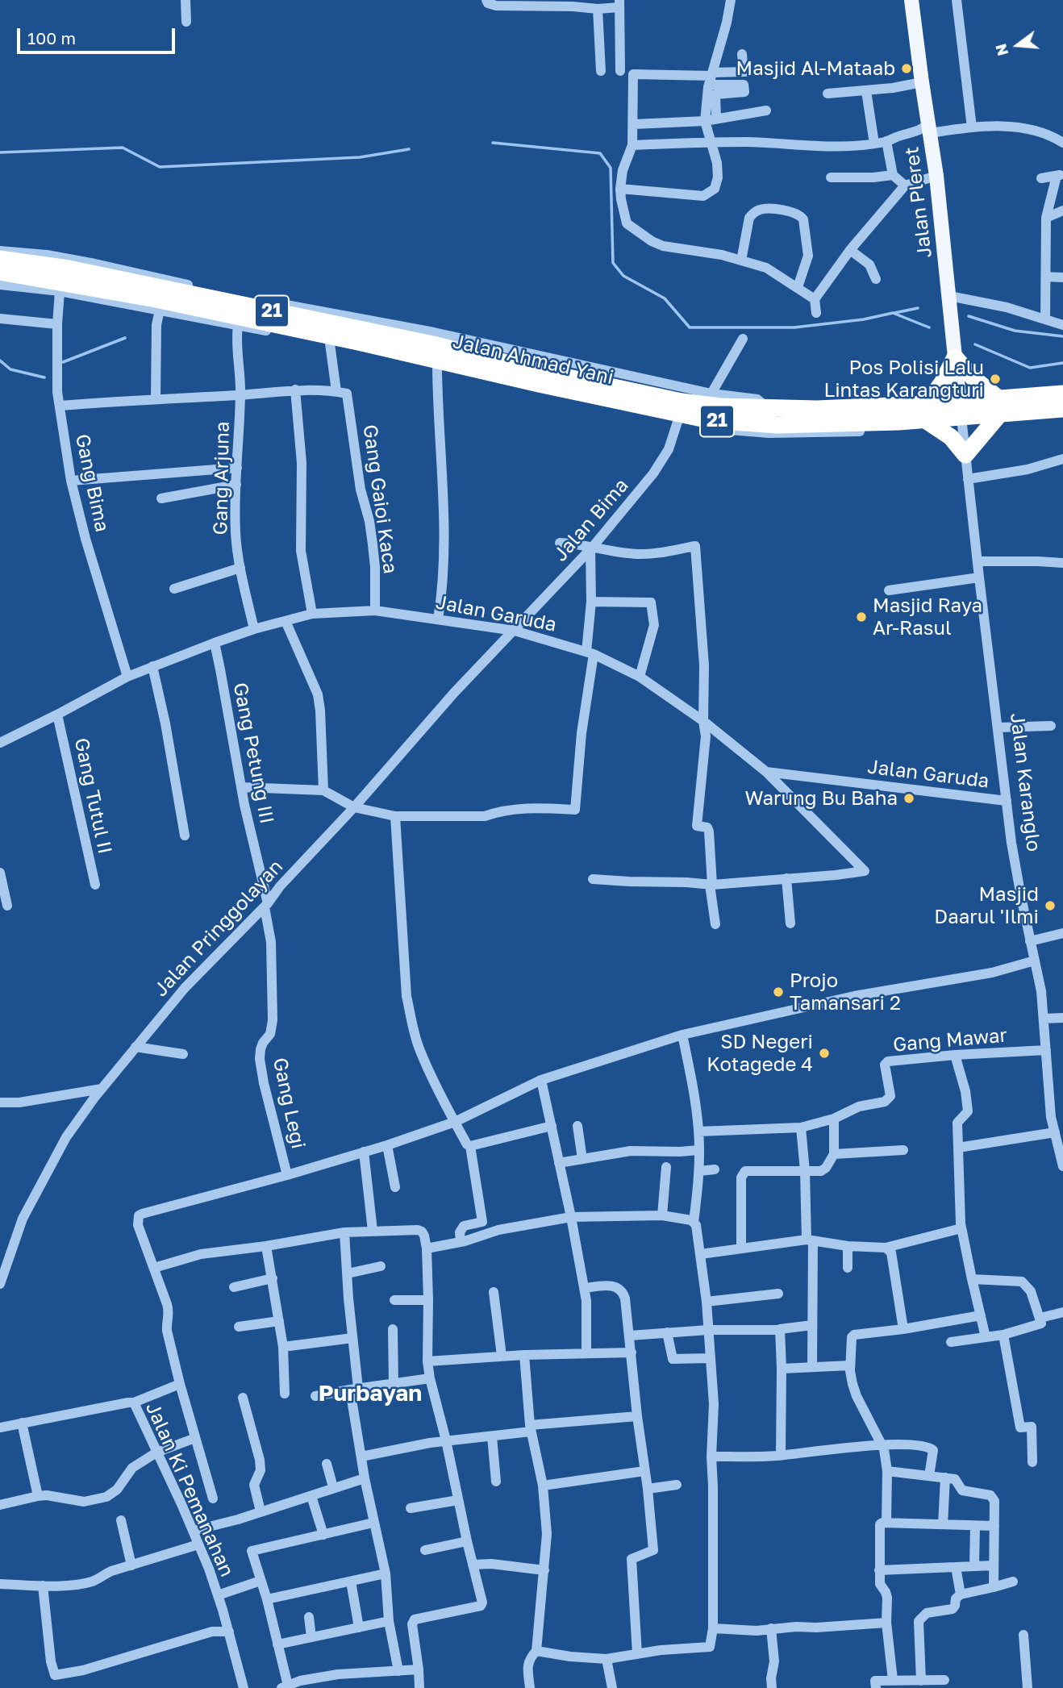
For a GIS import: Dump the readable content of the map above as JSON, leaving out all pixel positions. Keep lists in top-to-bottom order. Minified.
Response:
{"streets":{"highway":["21","Jalan Ahmad Yani"],"main road":["Jalan Pleret"],"street":["Gang Arjuna","Gang Bima","Gang Gaioi Kaca","Jalan Bima","Jalan Garuda","Gang Petung III","Jalan Karanglo","Gang Tutul II","Jalan Pringgolayan","Gang Mawar","Gang Legi","Jalan Ki Pemanahan"]},"crossings":[["Jalan Pleret","Jalan Ahmad Yani"],["Jalan Pleret","Jalan Karanglo"],["Jalan Ahmad Yani","Jalan Karanglo"],["Gang Arjuna","Jalan Garuda"],["Gang Bima","Jalan Garuda"],["Gang Gaioi Kaca","Jalan Garuda"],["Jalan Bima","Jalan Garuda"],["Jalan Bima","Jalan Pringgolayan"],["Jalan Garuda","Gang Petung III"],["Jalan Garuda","Jalan Karanglo"],["Jalan Garuda","Gang Tutul II"],["Jalan Garuda","Jalan Pringgolayan"],["Gang Petung III","Jalan Pringgolayan"],["Gang Petung III","Gang Legi"],["Jalan Karanglo","Gang Mawar"],["Jalan Pringgolayan","Gang Legi"]],"districts":["Purbayan"],"places":["Masjid Al-Mataab","Pos Polisi Lalu Lintas Karangturi","Masjid Raya Ar-Rasul","Warung Bu Baha","Masjid Daarul 'Ilmi","Projo Tamansari 2","SD Negeri Kotagede 4"],"scale_bar":"100 m","north":"left"}
